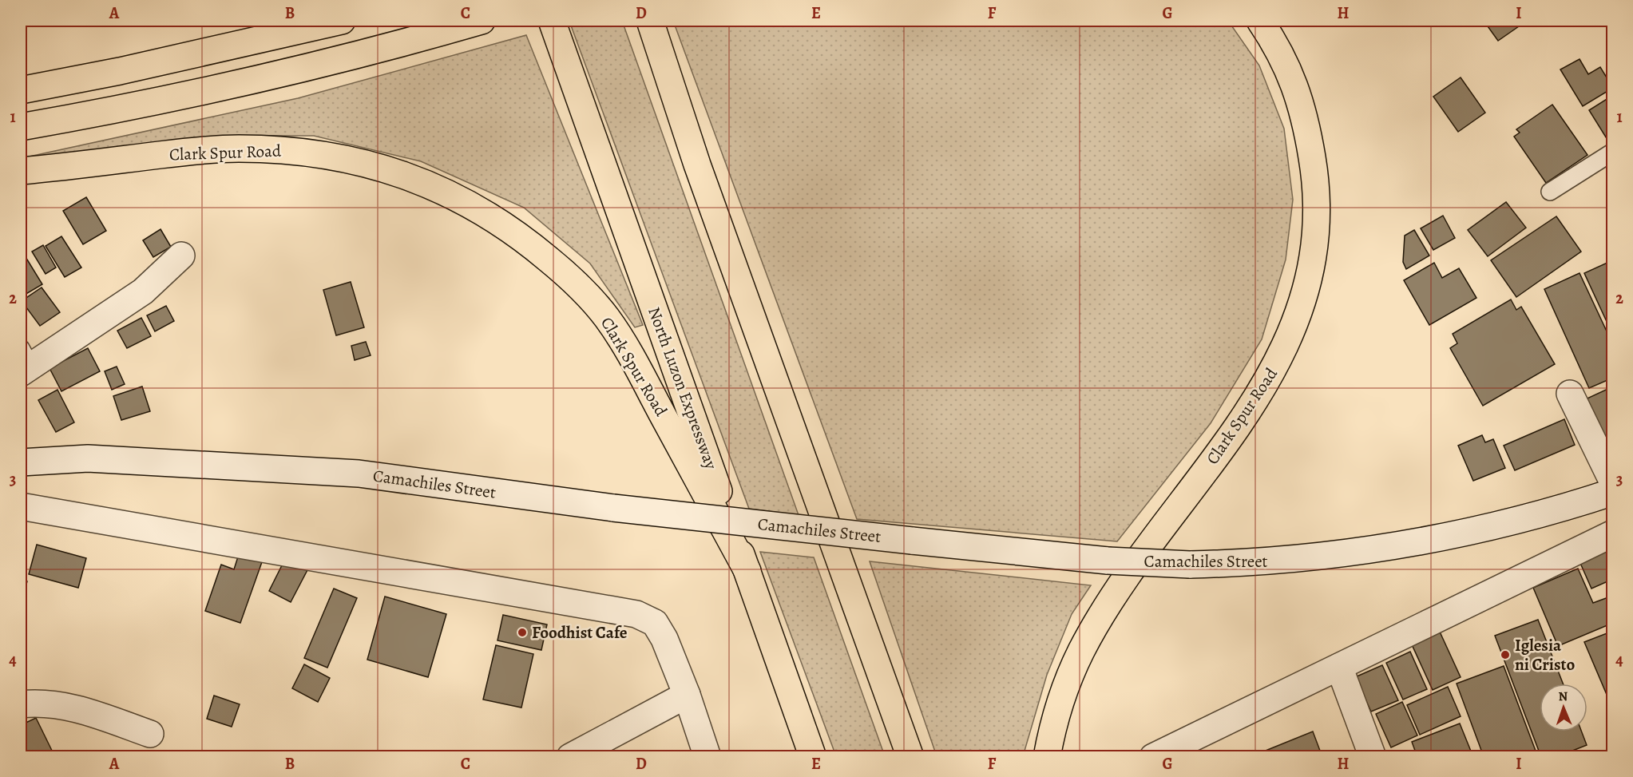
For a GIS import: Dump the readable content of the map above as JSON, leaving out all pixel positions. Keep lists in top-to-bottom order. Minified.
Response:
{"streets":{"highway":["Clark Spur Road","North Luzon Expressway"],"street":["Camachiles Street"]},"crossings":[["Clark Spur Road","North Luzon Expressway"]],"places":["Foodhist Cafe","Iglesia ni Cristo"],"north":"top","grid":{"columns":["A","B","C","D","E","F","G","H","I"],"rows":["1","2","3","4"]}}
